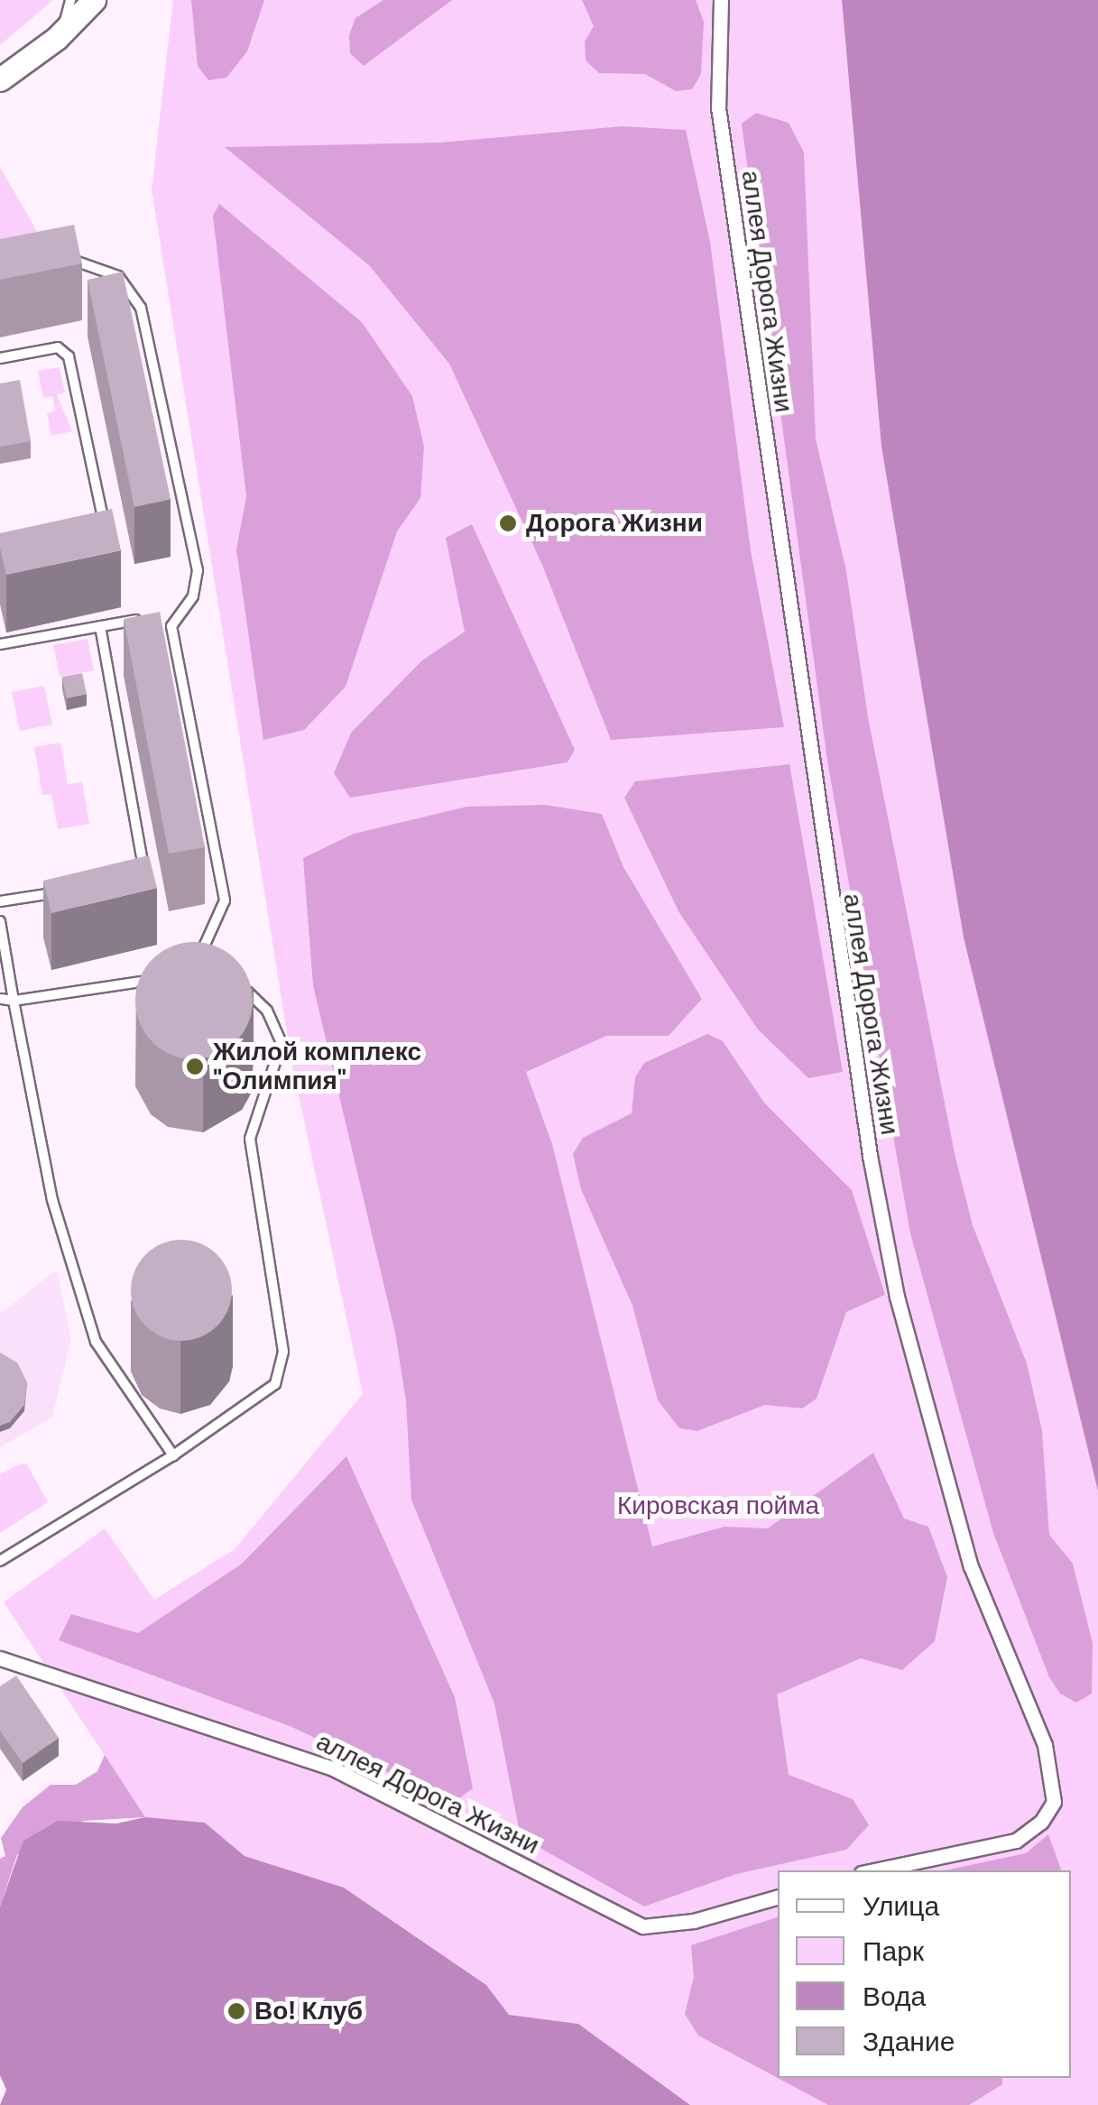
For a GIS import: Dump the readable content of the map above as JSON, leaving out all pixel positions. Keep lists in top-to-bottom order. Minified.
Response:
{"streets":{"street":["аллея Дорога Жизни"]},"parks":["Кировская пойма"],"places":["Дорога Жизни","Жилой комплекс \"Олимпия\"","Во! Клуб"],"legend":["Улица","Парк","Вода","Здание"]}
